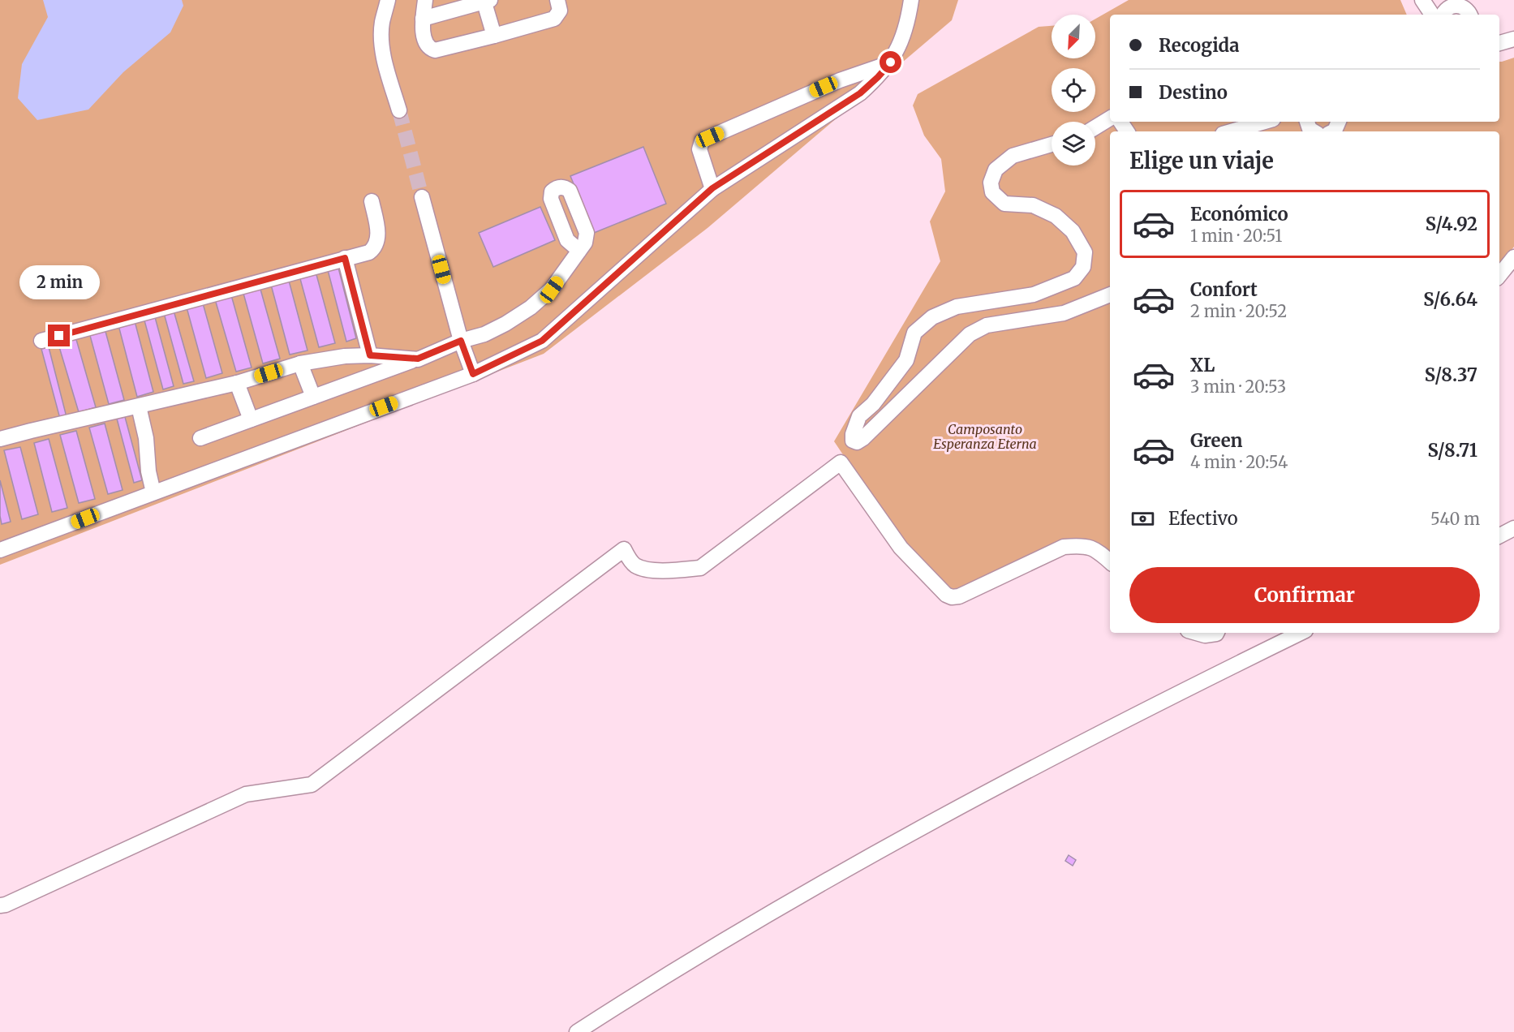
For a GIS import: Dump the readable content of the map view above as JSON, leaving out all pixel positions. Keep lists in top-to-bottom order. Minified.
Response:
{"parks":["Camposanto Esperanza Eterna"],"north":"bottom left","page":{"banner":["Recogida","Destino"],"heading":"Elige un viaje","list":[{"name":"Económico","note":"1 min · 20:51","value":"S/4.92"},{"name":"Confort","note":"2 min · 20:52","value":"S/6.64"},{"name":"XL","note":"3 min · 20:53","value":"S/8.37"},{"name":"Green","note":"4 min · 20:54","value":"S/8.71"}],"bubble":"2 min","pay":["Efectivo","540 m"],"buttons":"Confirmar"}}
